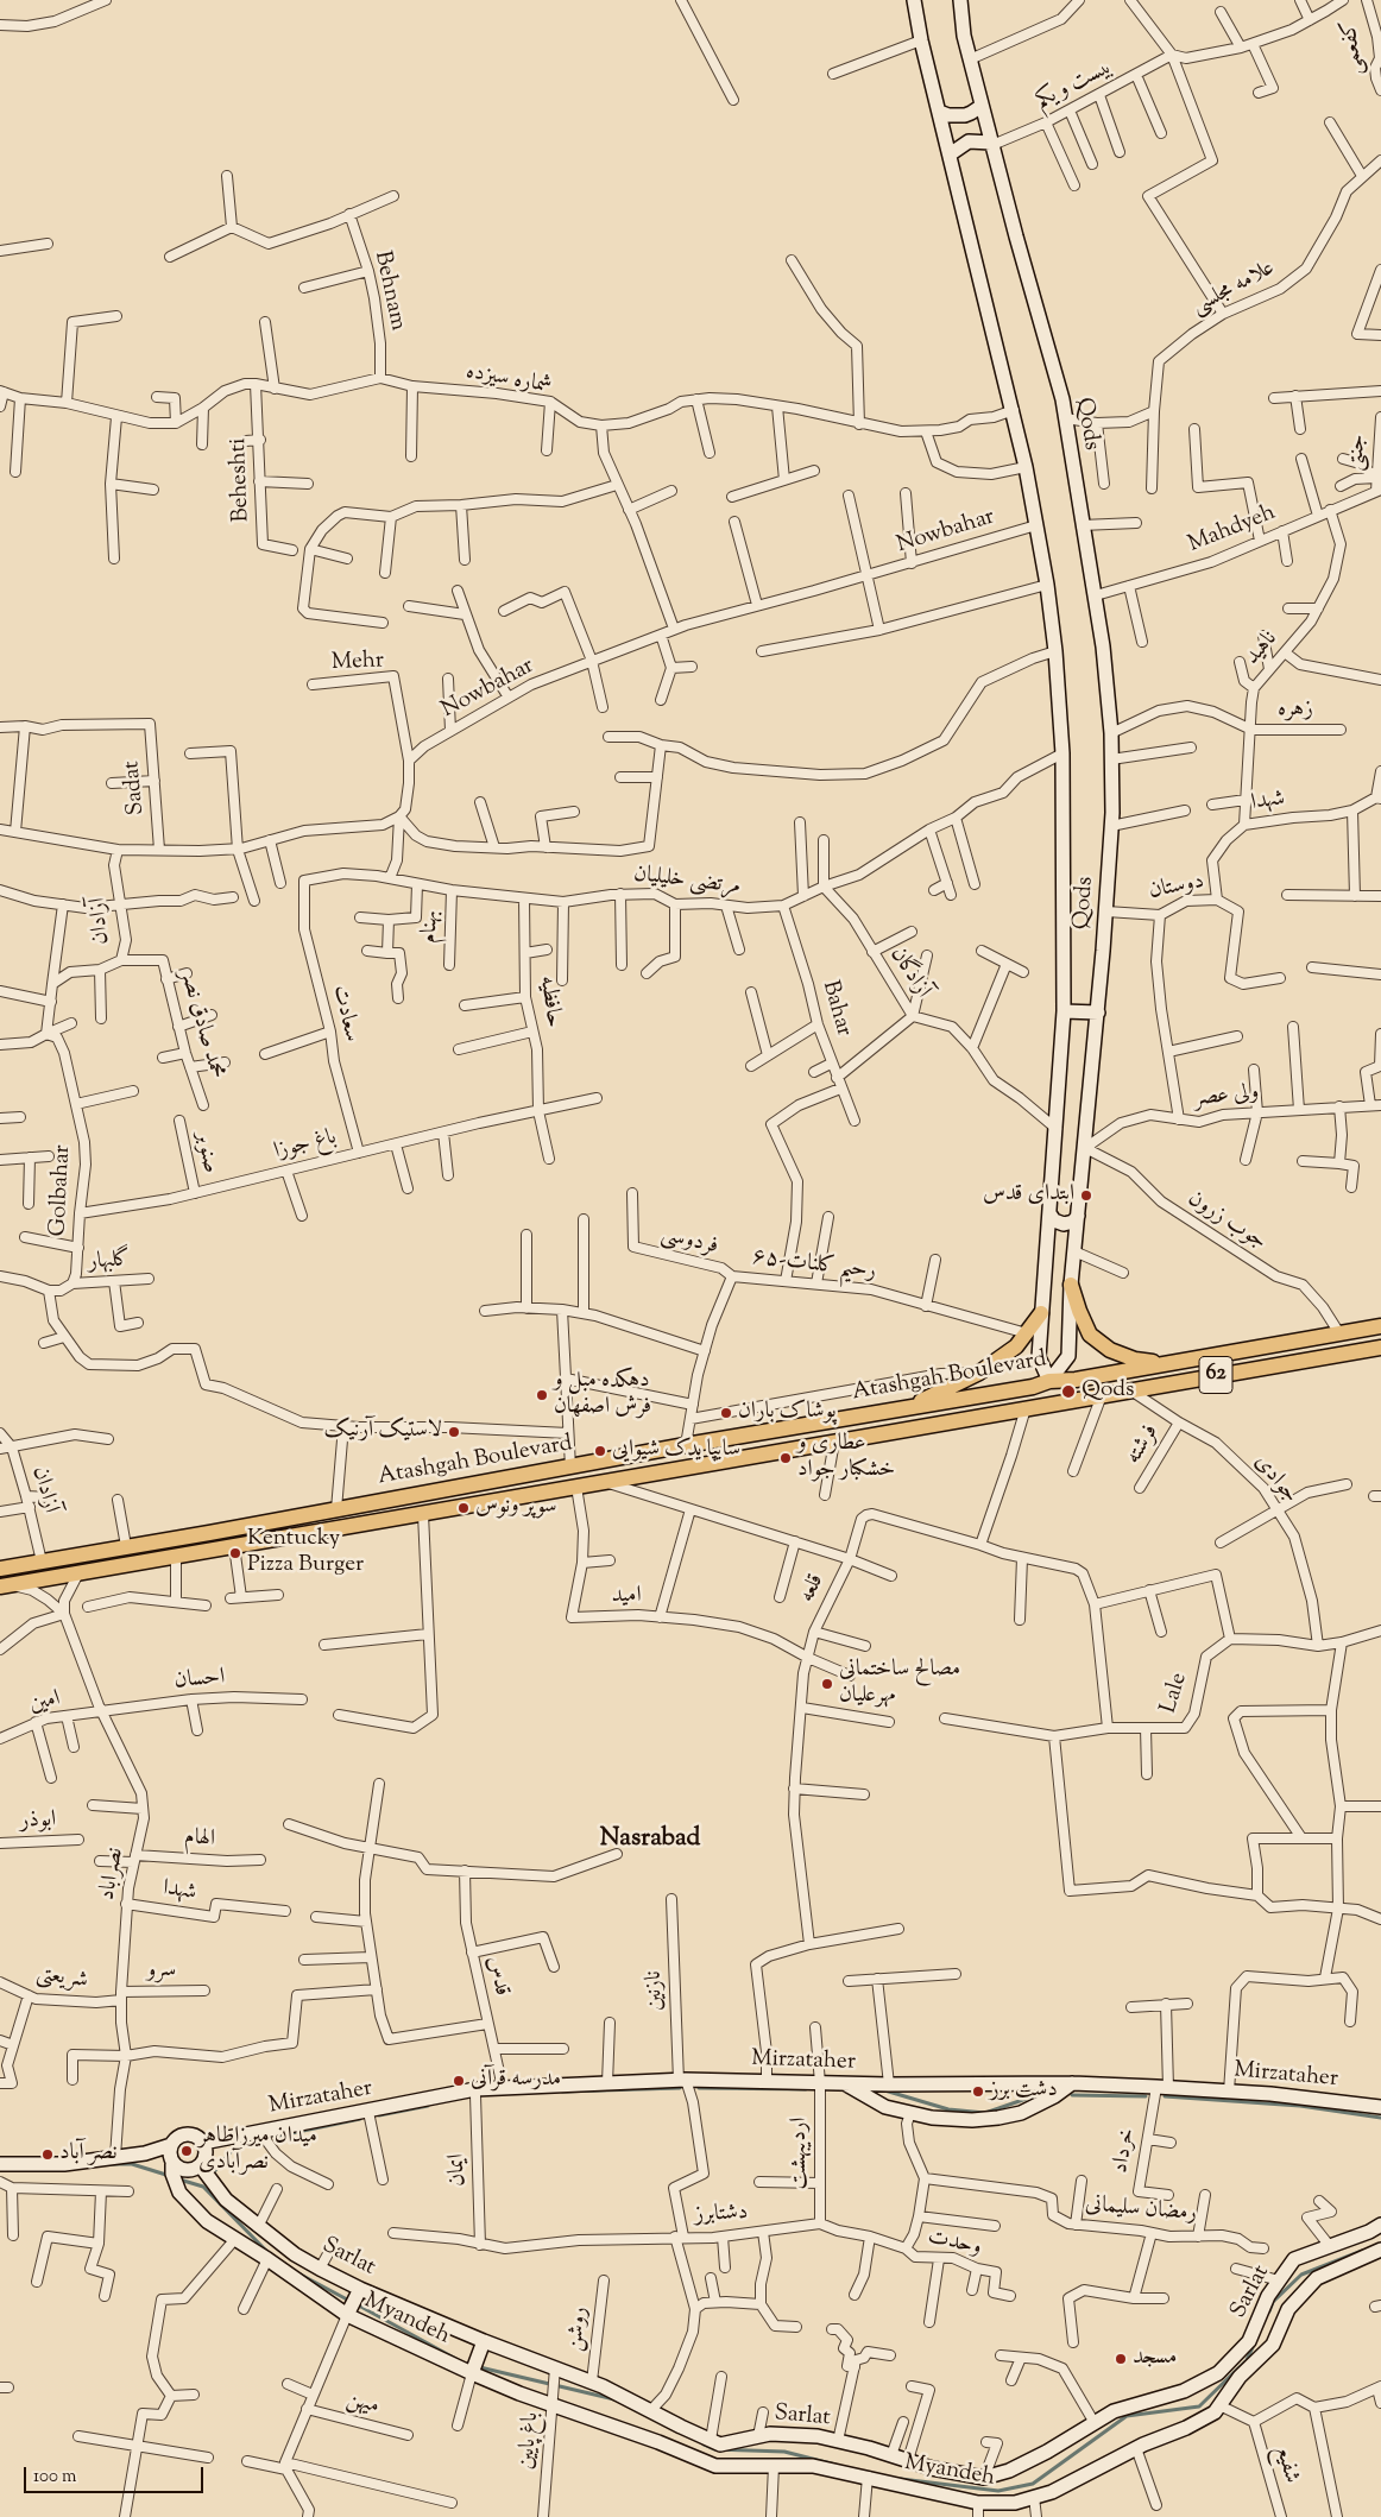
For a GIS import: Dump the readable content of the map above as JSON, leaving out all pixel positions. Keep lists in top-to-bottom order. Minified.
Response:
{"streets":{"main road":["Qods","62","Atashgah Boulevard","Mirzataher","Sarlat","Myandeh"],"street":["کفعمی","بیست و یکم","علامه مجلسی","Behnam","شماره سیزده","جنتی","Beheshti","Mahdyeh","Nowbahar","ناهید","Mehr","زهره","Sadat","شهدا","مرتضی خلیلیان","دوستان","آزادان","بهنام","آزادگان","حافظیه","Bahar","سعادت","محمد صادق نصر","ولی عصر","باغ جوزا","صنوبر","Golbahar","جوب زرون","فردوسی","گلبهار","۶۵-رحیم کلنات","فرشته","جوادی","قلعه","امید","احسان","Lale","امین","ابوذر","الهام","نصراباد","سرو","قدس","شریعتی","نازنین","خرداد","اردیبهشت","ایمان","رمضان سلیمانی","دشتابرز","وحدت","روشن","میهن","باغ پایین","شفیع"]},"crossings":[["بیست و یکم","Qods"],["Behnam","شماره سیزده"],["شماره سیزده","Qods"],["شماره سیزده","Beheshti"],["Qods","Mahdyeh"],["Qods","Nowbahar"],["Qods","مرتضی خلیلیان"],["Qods","دوستان"],["Qods","آزادگان"],["Qods","ولی عصر"],["Qods","جوب زرون"],["Qods","Atashgah Boulevard"],["جنتی","Mahdyeh"],["Mahdyeh","ناهید"],["Nowbahar","Mehr"],["ناهید","زهره"],["ناهید","شهدا"],["شهدا","دوستان"],["شهدا","نصراباد"],["مرتضی خلیلیان","بهنام"],["مرتضی خلیلیان","آزادگان"],["مرتضی خلیلیان","حافظیه"],["مرتضی خلیلیان","Bahar"],["مرتضی خلیلیان","سعادت"],["آزادان","محمد صادق نصر"],["آزادان","Atashgah Boulevard"],["حافظیه","باغ جوزا"],["سعادت","باغ جوزا"],["ولی عصر","جوب زرون"],["باغ جوزا","صنوبر"],["باغ جوزا","Golbahar"],["Golbahar","گلبهار"],["جوب زرون","Atashgah Boulevard"],["فردوسی","۶۵-رحیم کلنات"],["۶۵-رحیم کلنات","Atashgah Boulevard"],["Atashgah Boulevard","جوادی"],["Atashgah Boulevard","امید"],["فرشته","جوادی"],["قلعه","امید"],["احسان","امین"],["احسان","نصراباد"],["امین","نصراباد"],["الهام","نصراباد"],["نصراباد","سرو"],["نصراباد","شریعتی"],["نصراباد","Mirzataher"],["سرو","شریعتی"],["قدس","Mirzataher"],["نازنین","Mirzataher"],["نازنین","دشتابرز"],["Mirzataher","خرداد"],["Mirzataher","اردیبهشت"],["Mirzataher","Sarlat"],["Mirzataher","Myandeh"],["اردیبهشت","دشتابرز"],["ایمان","دشتابرز"],["دشتابرز","وحدت"],["Sarlat","Myandeh"],["Sarlat","روشن"],["Sarlat","باغ پایین"],["Myandeh","باغ پایین"]],"districts":["Nasrabad"],"places":["ابتدای قدس","Qods","دهکده مبل و فرش اصفهان","پوشاک باران","لاستیک آرنیک","سایپا یدک شیوایی","عطاری و خشکبار جواد","سوپر ونوس","Kentucky Pizza Burger","مصالح ساختمانی مهرعلیان","مدرسه قرآنی","دشت برز","میدان میرزاطاهر نصرآبادی","نصر آباد","مسجد"],"scale_bar":"100 m"}
